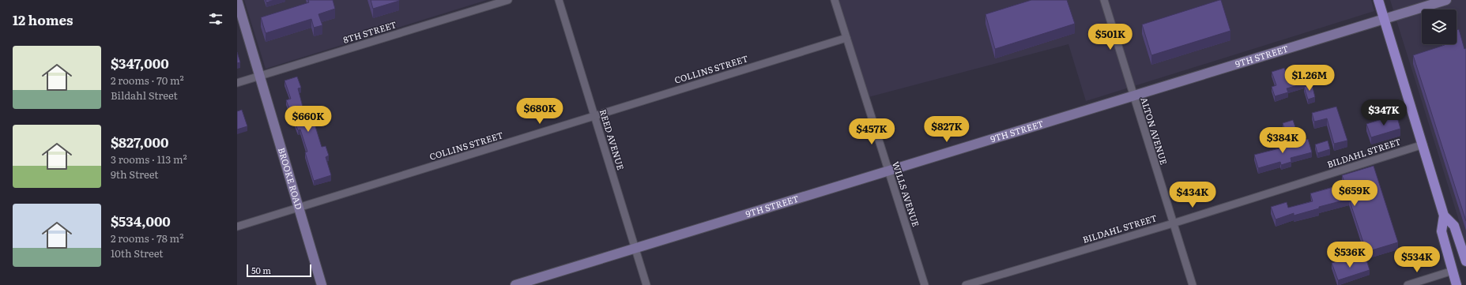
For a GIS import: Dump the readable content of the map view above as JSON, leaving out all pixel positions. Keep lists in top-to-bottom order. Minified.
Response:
{"streets":{"street":["8TH STREET","9TH STREET","COLLINS STREET","ALTON AVENUE","REED AVENUE","BILDAHL STREET","BROOKE ROAD","WILLS AVENUE"]},"crossings":[["8TH STREET","BROOKE ROAD"],["9TH STREET","ALTON AVENUE"],["9TH STREET","REED AVENUE"],["9TH STREET","WILLS AVENUE"],["COLLINS STREET","REED AVENUE"],["COLLINS STREET","BROOKE ROAD"],["COLLINS STREET","WILLS AVENUE"],["ALTON AVENUE","BILDAHL STREET"]],"scale_bar":"50 m","page":{"heading":"12 homes","price":["$501K","$1.26M","$680K","$347K","$660K","$827K","$457K","$384K","$659K","$434K","$536K","$534K"],"list":[{"name":"$347,000","note":"2 rooms · 70 m² · Bildahl Street"},{"name":"$827,000","note":"3 rooms · 113 m² · 9th Street"},{"name":"$534,000","note":"2 rooms · 78 m² · 10th Street"}],"scale":"50 m"}}
